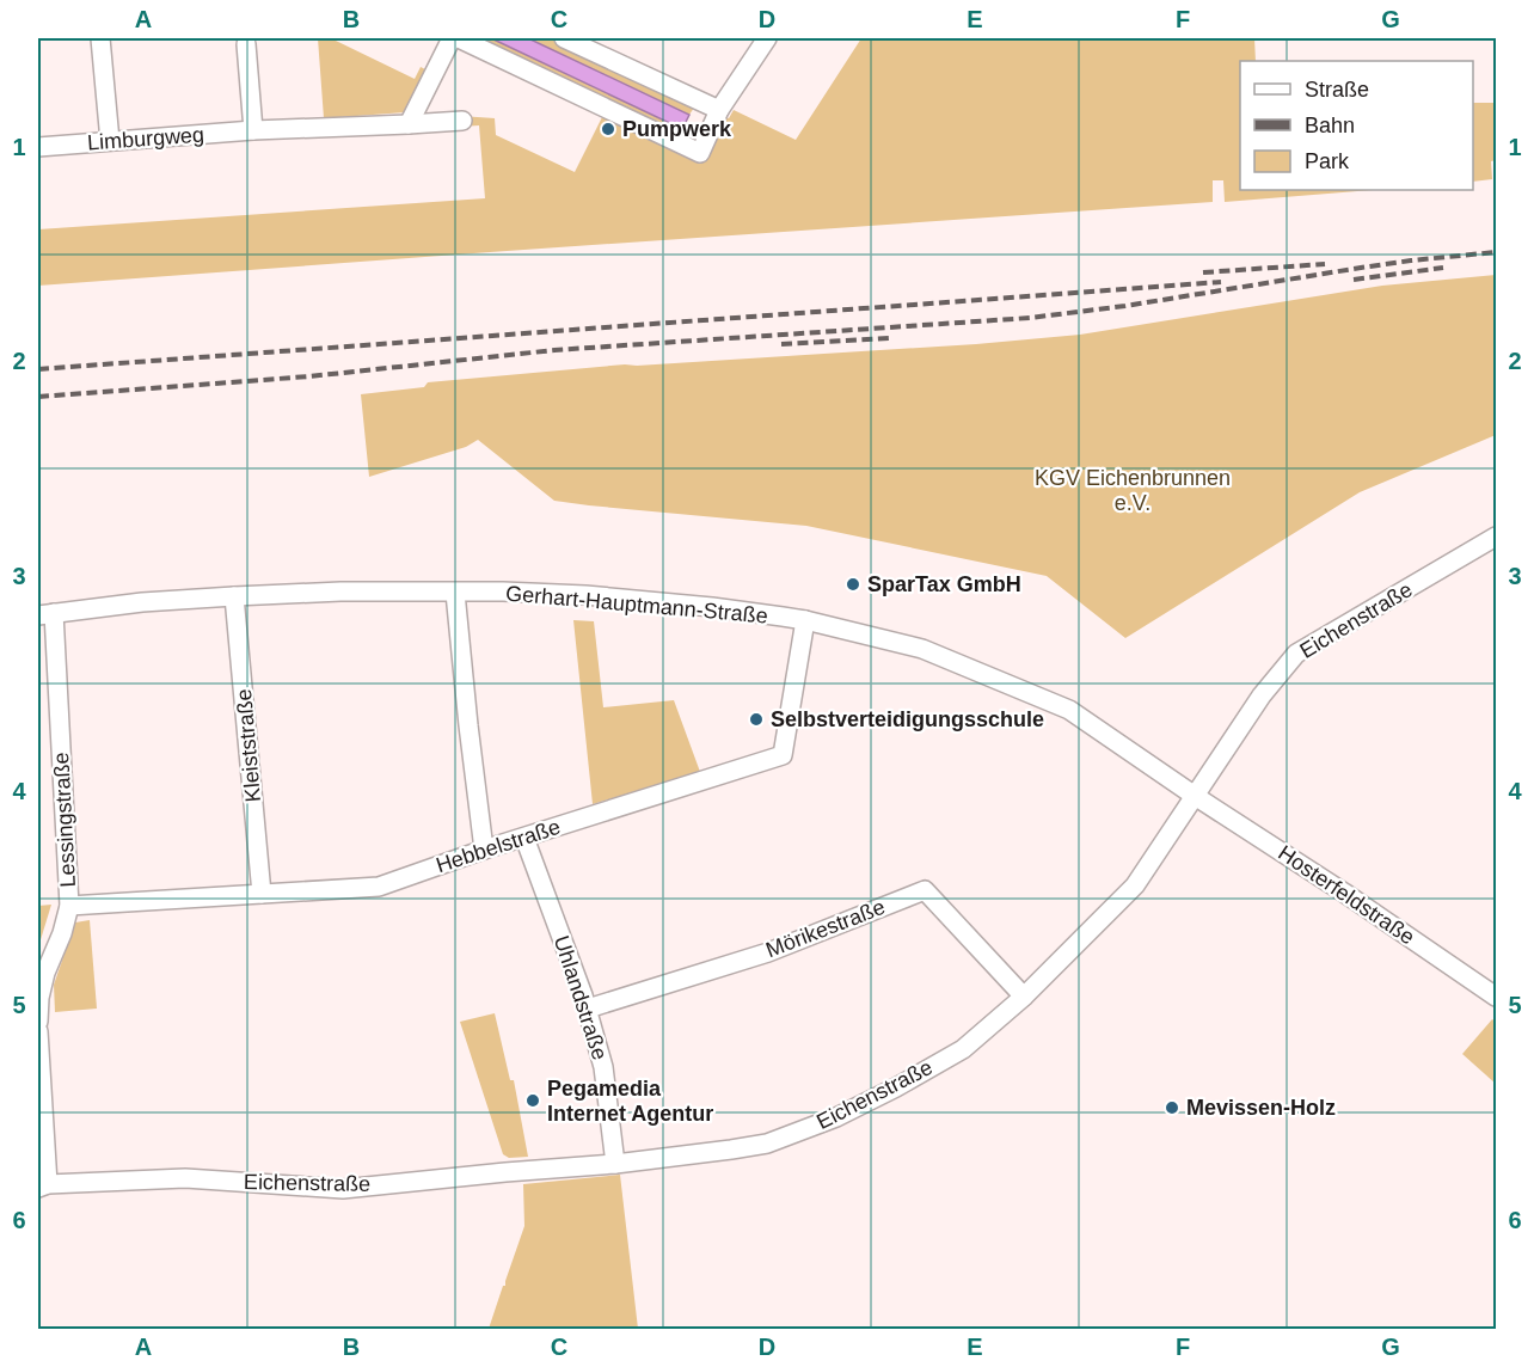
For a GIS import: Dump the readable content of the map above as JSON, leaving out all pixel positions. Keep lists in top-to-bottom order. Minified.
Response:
{"streets":{"street":["Limburgweg","Gerhart-Hauptmann-Straße","Eichenstraße","Kleiststraße","Lessingstraße","Hebbelstraße","Hosterfeldstraße","Mörikestraße","Uhlandstraße"]},"crossings":[["Gerhart-Hauptmann-Straße","Eichenstraße"],["Gerhart-Hauptmann-Straße","Kleiststraße"],["Gerhart-Hauptmann-Straße","Lessingstraße"],["Gerhart-Hauptmann-Straße","Hebbelstraße"],["Gerhart-Hauptmann-Straße","Hosterfeldstraße"],["Eichenstraße","Hosterfeldstraße"],["Eichenstraße","Mörikestraße"],["Eichenstraße","Uhlandstraße"],["Kleiststraße","Hebbelstraße"],["Lessingstraße","Hebbelstraße"],["Hebbelstraße","Uhlandstraße"],["Mörikestraße","Uhlandstraße"]],"parks":["KGV Eichenbrunnen e.V."],"places":["Pumpwerk","SparTax GmbH","Selbstverteidigungsschule","Pegamedia Internet Agentur","Mevissen-Holz"],"legend":["Straße","Bahn","Park"],"grid":{"columns":["A","B","C","D","E","F","G"],"rows":["1","2","3","4","5","6"]}}
